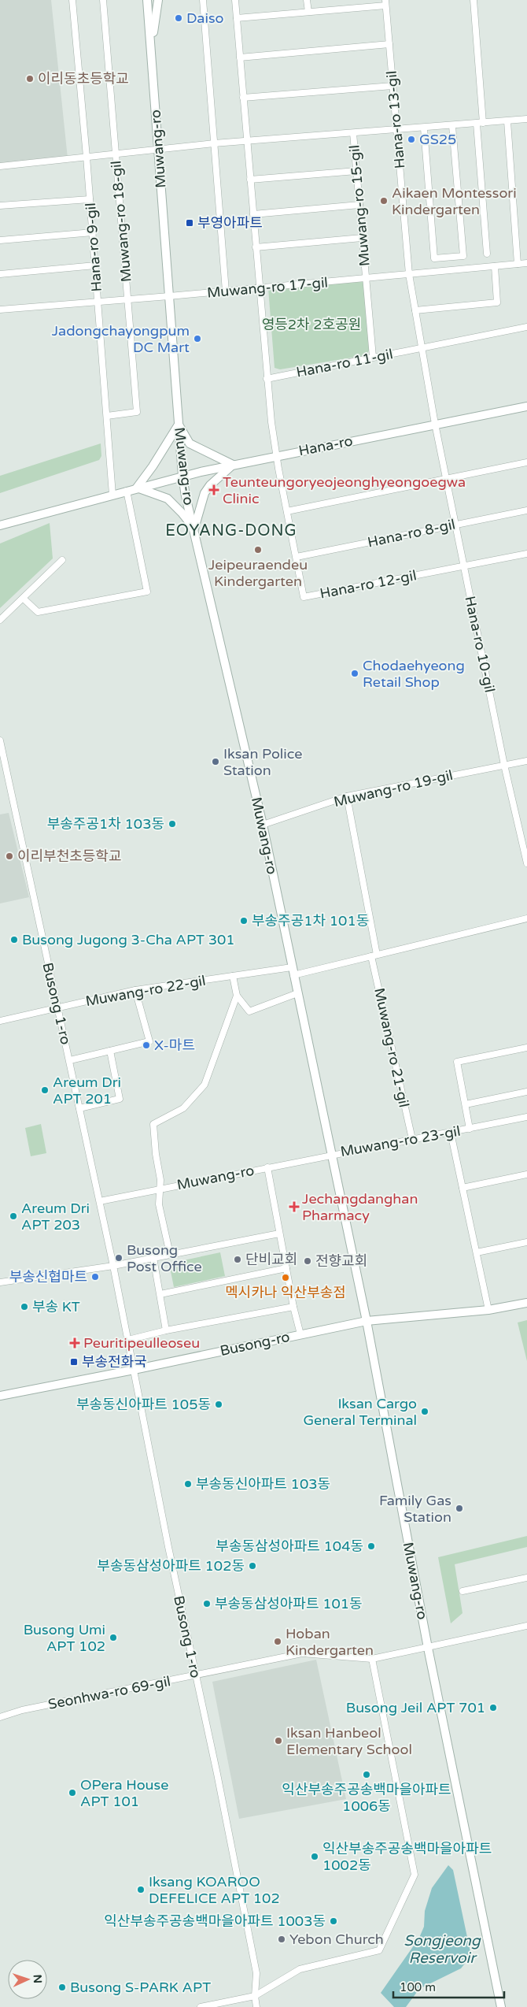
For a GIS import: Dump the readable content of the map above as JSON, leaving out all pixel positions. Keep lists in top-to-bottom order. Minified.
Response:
{"streets":{"street":["Hana-ro 13-gil","Muwang-ro","Muwang-ro 15-gil","Muwang-ro 18-gil","Hana-ro 9-gil","Muwang-ro 17-gil","Hana-ro 11-gil","Hana-ro","Hana-ro 8-gil","Hana-ro 12-gil","Hana-ro 10-gil","Muwang-ro 19-gil","Muwang-ro 22-gil","Busong 1-ro","Muwang-ro 21-gil","Muwang-ro 23-gil","Busong-ro","Seonhwa-ro 69-gil"]},"crossings":[["Hana-ro 13-gil","Muwang-ro 15-gil"],["Hana-ro 13-gil","Muwang-ro 17-gil"],["Hana-ro 13-gil","Hana-ro 11-gil"],["Hana-ro 13-gil","Hana-ro"],["Hana-ro 13-gil","Hana-ro 10-gil"],["Muwang-ro","Muwang-ro 15-gil"],["Muwang-ro","Muwang-ro 17-gil"],["Muwang-ro","Hana-ro"],["Muwang-ro","Muwang-ro 19-gil"],["Muwang-ro","Muwang-ro 22-gil"],["Muwang-ro","Busong 1-ro"],["Muwang-ro","Muwang-ro 23-gil"],["Muwang-ro","Busong-ro"],["Muwang-ro","Seonhwa-ro 69-gil"],["Muwang-ro 15-gil","Muwang-ro 18-gil"],["Muwang-ro 15-gil","Hana-ro 9-gil"],["Muwang-ro 15-gil","Muwang-ro 17-gil"],["Muwang-ro 18-gil","Hana-ro 9-gil"],["Muwang-ro 18-gil","Muwang-ro 17-gil"],["Hana-ro 9-gil","Muwang-ro 17-gil"],["Hana-ro 9-gil","Hana-ro"],["Hana-ro","Hana-ro 12-gil"],["Hana-ro","Hana-ro 10-gil"],["Hana-ro 8-gil","Hana-ro 12-gil"],["Hana-ro 8-gil","Hana-ro 10-gil"],["Hana-ro 12-gil","Hana-ro 10-gil"],["Hana-ro 10-gil","Muwang-ro 19-gil"],["Muwang-ro 19-gil","Muwang-ro 21-gil"],["Muwang-ro 22-gil","Busong 1-ro"],["Busong 1-ro","Busong-ro"],["Busong 1-ro","Seonhwa-ro 69-gil"],["Muwang-ro 21-gil","Muwang-ro 23-gil"]],"districts":["EOYANG-DONG"],"water":["Songjeong Reservoir"],"parks":["영등2차 2호공원"],"places":{"other":["Daiso","이리동초등학교","GS25","Aikaen Montessori Kindergarten","Jadongchayongpum DC Mart","Jeipeuraendeu Kindergarten","Chodaehyeong Retail Shop","Iksan Police Station","부송주공1차 103동","이리부천초등학교","부송주공1차 101동","Busong Jugong 3-Cha APT 301","X-마트","Areum Dri APT 201","Areum Dri APT 203","Busong Post Office","단비교회","전향교회","부송신협마트","멕시카나 익산부송점","부송 KT","부송동신아파트 105동","Iksan Cargo General Terminal","부송동신아파트 103동","Family Gas Station","부송동삼성아파트 104동","부송동삼성아파트 102동","부송동삼성아파트 101동","Busong Umi APT 102","Hoban Kindergarten","Busong Jeil APT 701","Iksan Hanbeol Elementary School","익산부송주공송백마을아파트 1006동","OPera House APT 101","익산부송주공송백마을아파트 1002동","Iksang KOAROO DEFELICE APT 102","익산부송주공송백마을아파트 1003동","Yebon Church","Busong S-PARK APT"],"transit":["부영아파트","부송전화국"],"health":["Teunteungoryeojeonghyeongoegwa Clinic","Jechangdanghan Pharmacy","Peuritipeulleoseu"]},"scale_bar":"100 m","north":"right"}
